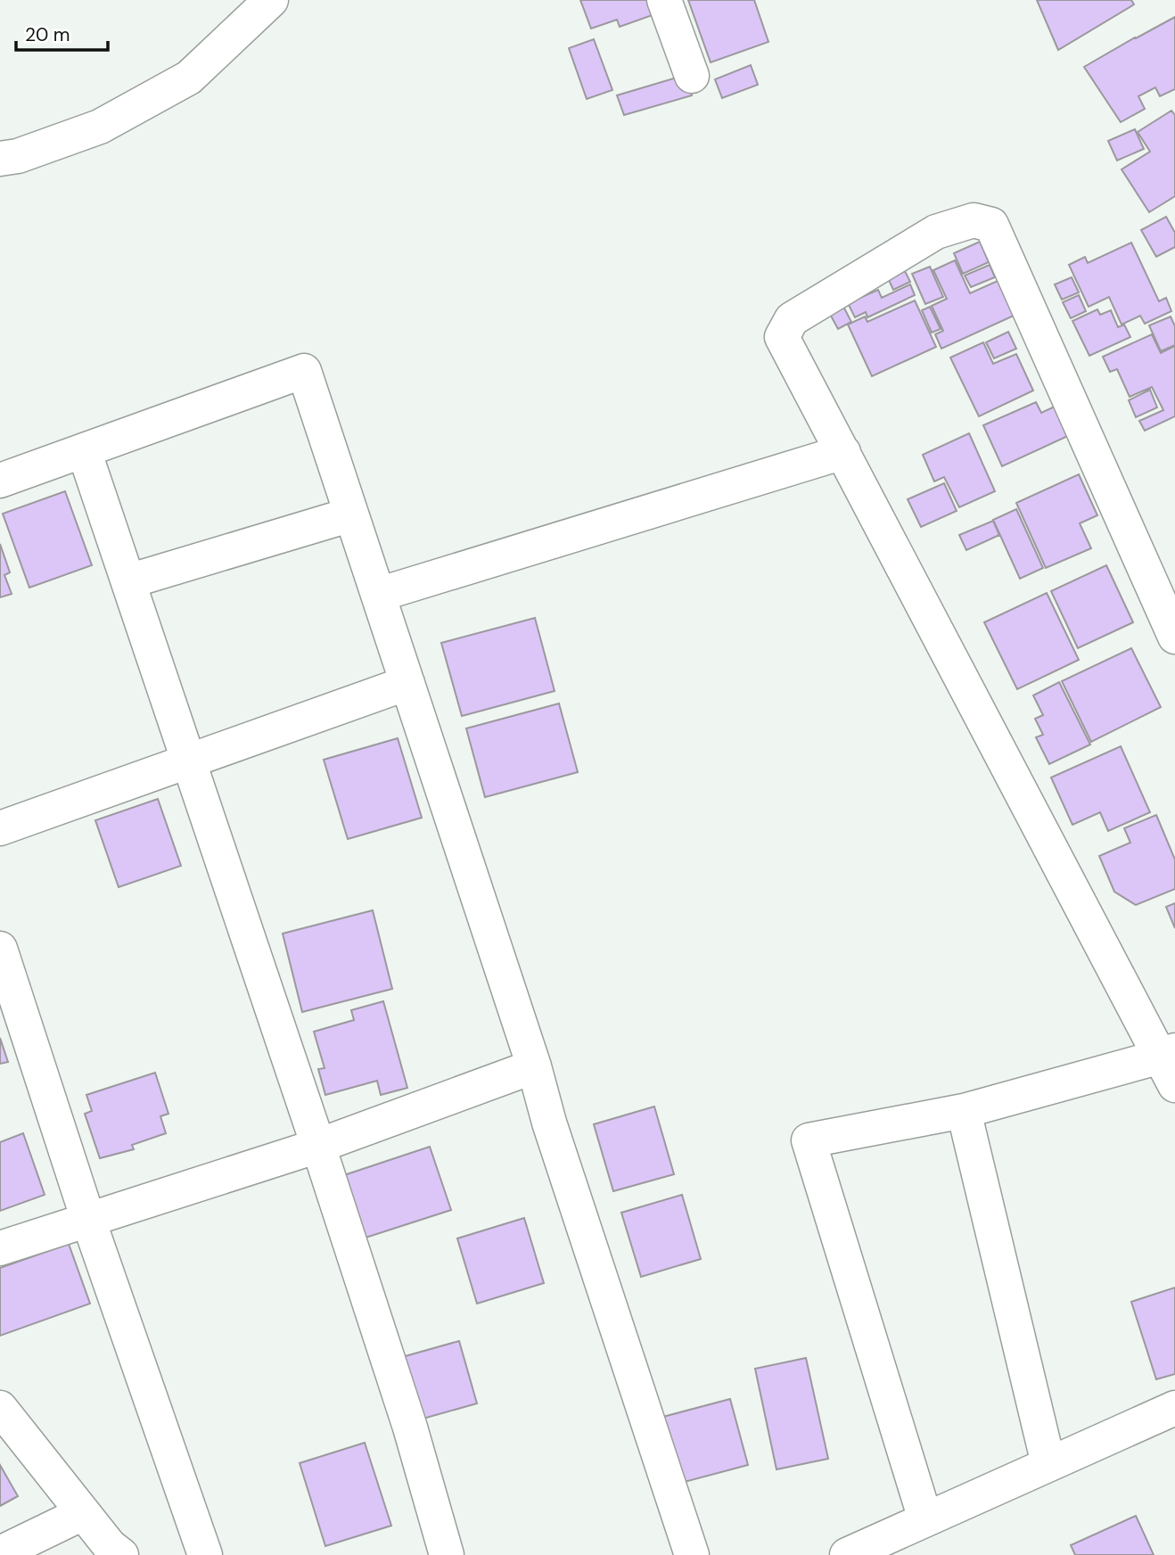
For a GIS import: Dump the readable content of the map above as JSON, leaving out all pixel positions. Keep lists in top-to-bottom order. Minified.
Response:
{"scale_bar":"20 m"}
